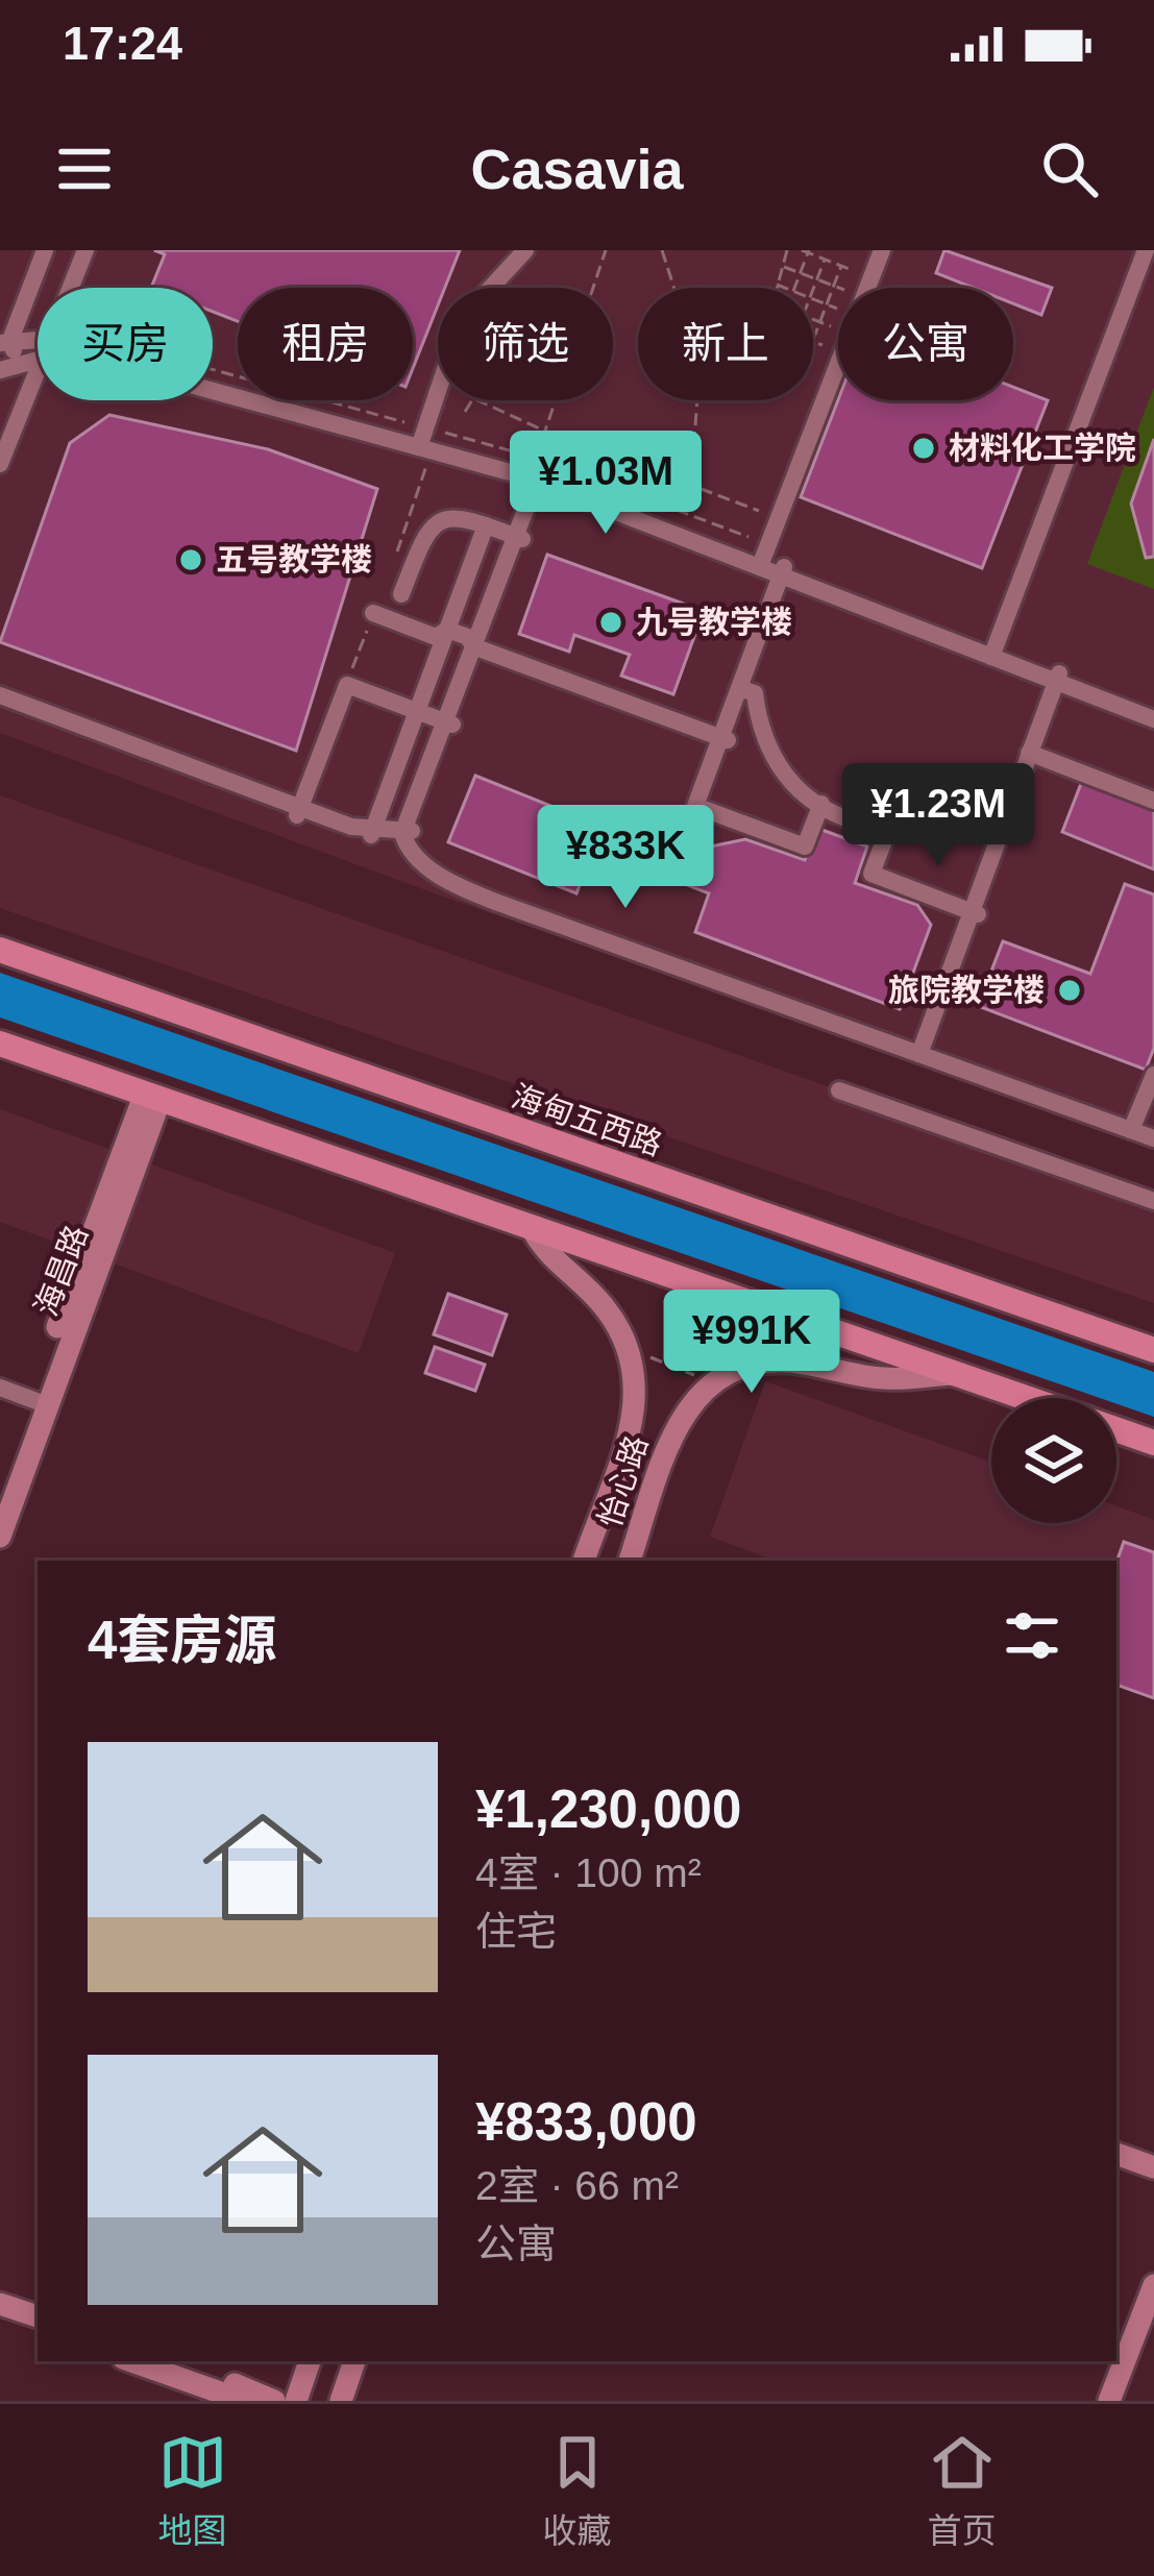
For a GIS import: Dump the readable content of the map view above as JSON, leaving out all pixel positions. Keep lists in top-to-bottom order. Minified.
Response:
{"streets":{"main road":["海甸五西路"],"street":["海昌路","怡心路"]},"places":["材料化工学院","五号教学楼","九号教学楼","旅院教学楼"],"page":{"status":"17:24","header":"Casavia","chip":["买房","租房","筛选","新上","公寓"],"price":["¥1.03M","¥1.23M","¥833K","¥991K"],"heading":"4套房源","list":[{"name":"¥1,230,000","note":"4室 · 100 m² · 住宅"},{"name":"¥833,000","note":"2室 · 66 m² · 公寓"}],"tabs":["地图","收藏","首页"]}}
